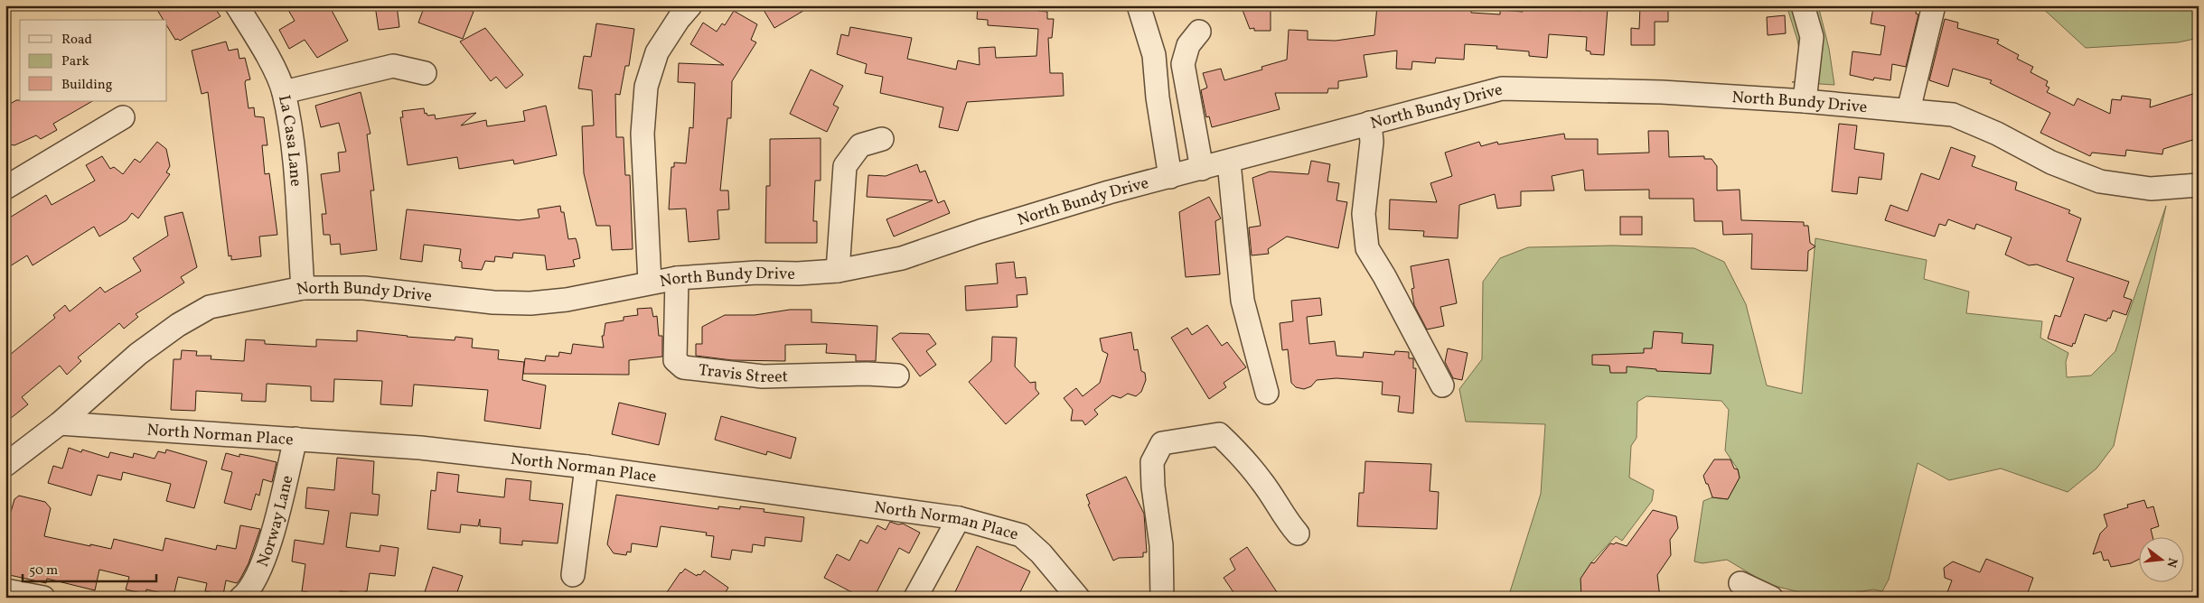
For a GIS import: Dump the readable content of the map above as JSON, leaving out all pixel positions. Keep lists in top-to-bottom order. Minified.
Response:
{"streets":{"street":["North Bundy Drive","La Casa Lane","Travis Street","North Norman Place","Norway Lane"]},"crossings":[["North Bundy Drive","La Casa Lane"],["North Bundy Drive","Travis Street"],["North Bundy Drive","North Norman Place"],["North Norman Place","Norway Lane"]],"legend":["Road","Park","Building"],"scale_bar":"50 m","north":"right"}
